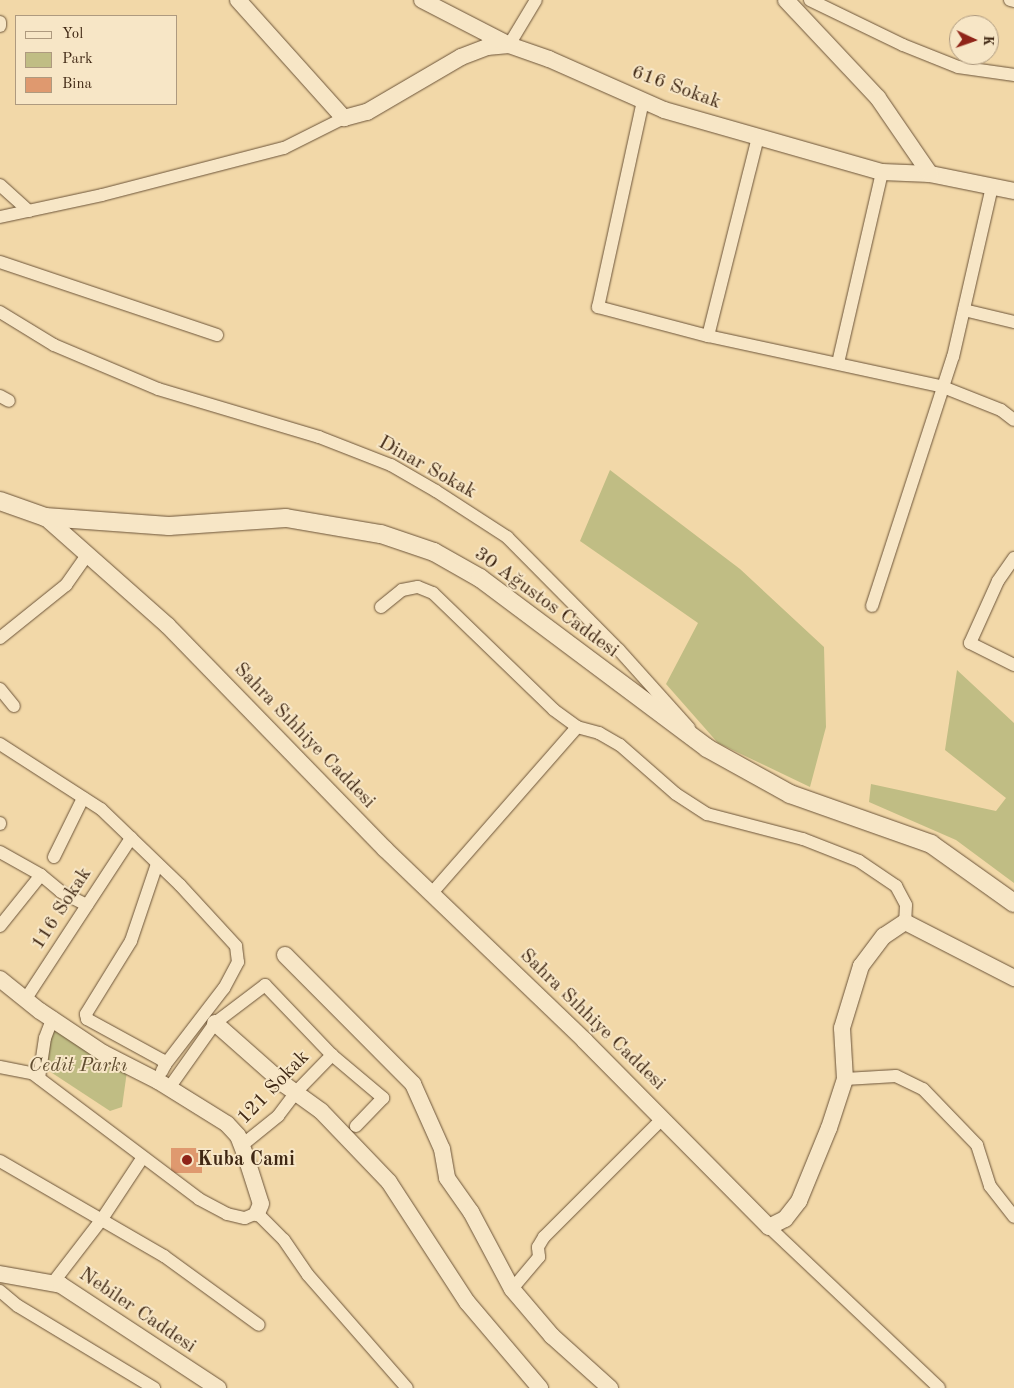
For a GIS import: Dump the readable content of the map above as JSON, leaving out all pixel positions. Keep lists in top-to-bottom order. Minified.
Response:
{"streets":{"main road":["30 Ağustos Caddesi"],"street":["616 Sokak","Dinar Sokak","Sahra Sıhhiye Caddesi","116 Sokak","121 Sokak","Nebiler Caddesi"]},"crossings":[["Dinar Sokak","30 Ağustos Caddesi"],["30 Ağustos Caddesi","Sahra Sıhhiye Caddesi"]],"parks":["Cedit Parkı"],"places":["Kuba Cami"],"legend":["Yol","Park","Bina"],"north":"right"}
